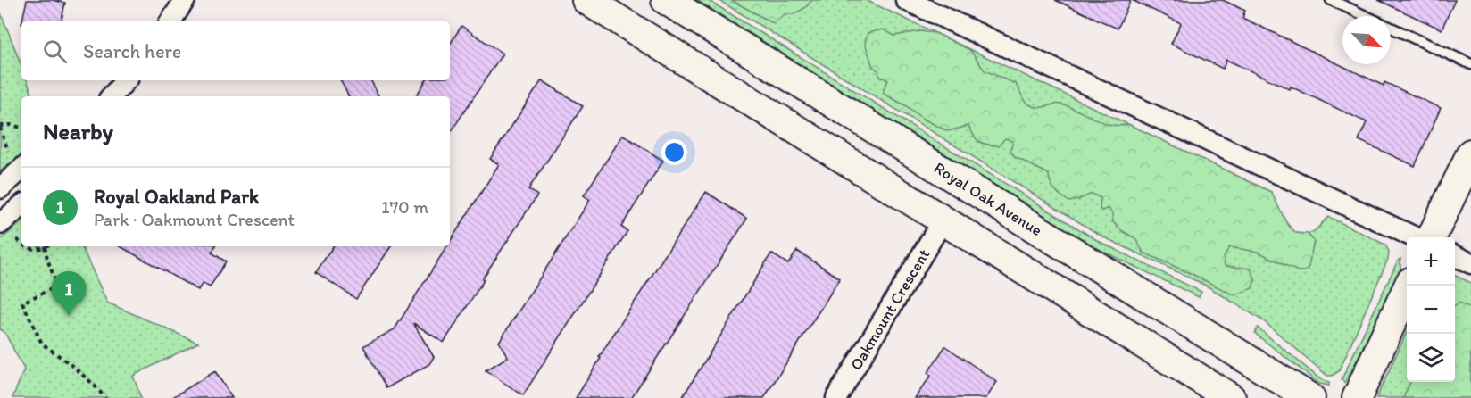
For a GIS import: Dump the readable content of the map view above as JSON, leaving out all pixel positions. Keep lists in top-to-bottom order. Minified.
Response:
{"streets":{"main road":["Royal Oak Avenue"],"street":["Oakmount Crescent"]},"north":"bottom right","page":{"search":"Search here","heading":"Nearby","list":[{"mark":"1","name":"Royal Oakland Park","note":"Park · Oakmount Crescent","value":"170 m"}],"map_buttons":["+","−"],"pins":"1"}}
